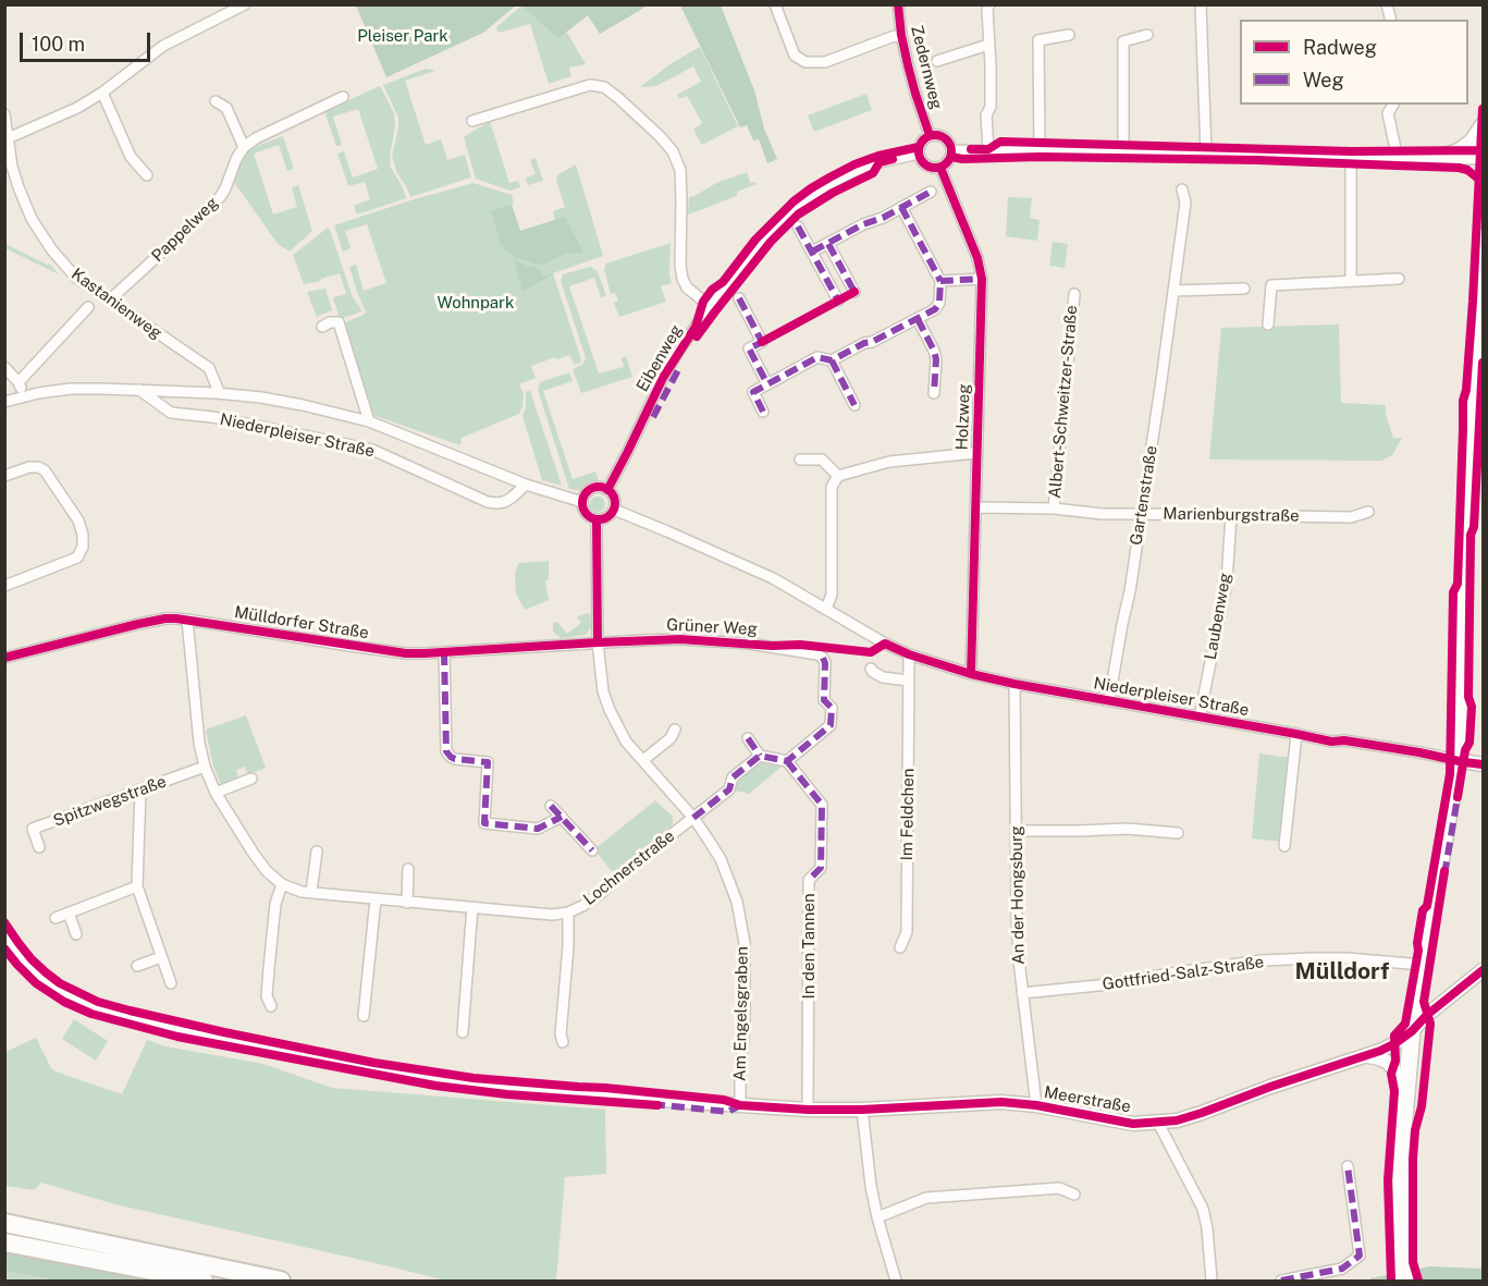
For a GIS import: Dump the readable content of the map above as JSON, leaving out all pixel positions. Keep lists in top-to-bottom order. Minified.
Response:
{"streets":{"street":["Zedernweg","Pappelweg","Kastanienweg","Eibenweg","Albert-Schweitzer-Straße","Holzweg","Niederpleiser Straße","Gartenstraße","Marienburgstraße","Laubenweg","Mülldorfer Straße","Grüner Weg","Spitzwegstraße","Im Feldchen","Lochnerstraße","An der Hongsburg","In den Tannen","Gottfried-Salz-Straße","Am Engelsgraben","Meerstraße"]},"crossings":[["Zedernweg","Eibenweg"],["Zedernweg","Holzweg"],["Pappelweg","Kastanienweg"],["Kastanienweg","Niederpleiser Straße"],["Eibenweg","Holzweg"],["Eibenweg","Niederpleiser Straße"],["Eibenweg","Am Engelsgraben"],["Albert-Schweitzer-Straße","Marienburgstraße"],["Holzweg","Niederpleiser Straße"],["Holzweg","Marienburgstraße"],["Niederpleiser Straße","Gartenstraße"],["Niederpleiser Straße","Laubenweg"],["Niederpleiser Straße","Im Feldchen"],["Niederpleiser Straße","An der Hongsburg"],["Niederpleiser Straße","Am Engelsgraben"],["Gartenstraße","Marienburgstraße"],["Marienburgstraße","Laubenweg"],["Mülldorfer Straße","Grüner Weg"],["Mülldorfer Straße","Am Engelsgraben"],["Grüner Weg","In den Tannen"],["Grüner Weg","Am Engelsgraben"],["Lochnerstraße","Am Engelsgraben"],["An der Hongsburg","Gottfried-Salz-Straße"],["An der Hongsburg","Meerstraße"],["In den Tannen","Meerstraße"],["Am Engelsgraben","Meerstraße"]],"districts":["Mülldorf"],"parks":["Pleiser Park","Wohnpark"],"legend":["Radweg","Weg"],"scale_bar":"100 m"}
